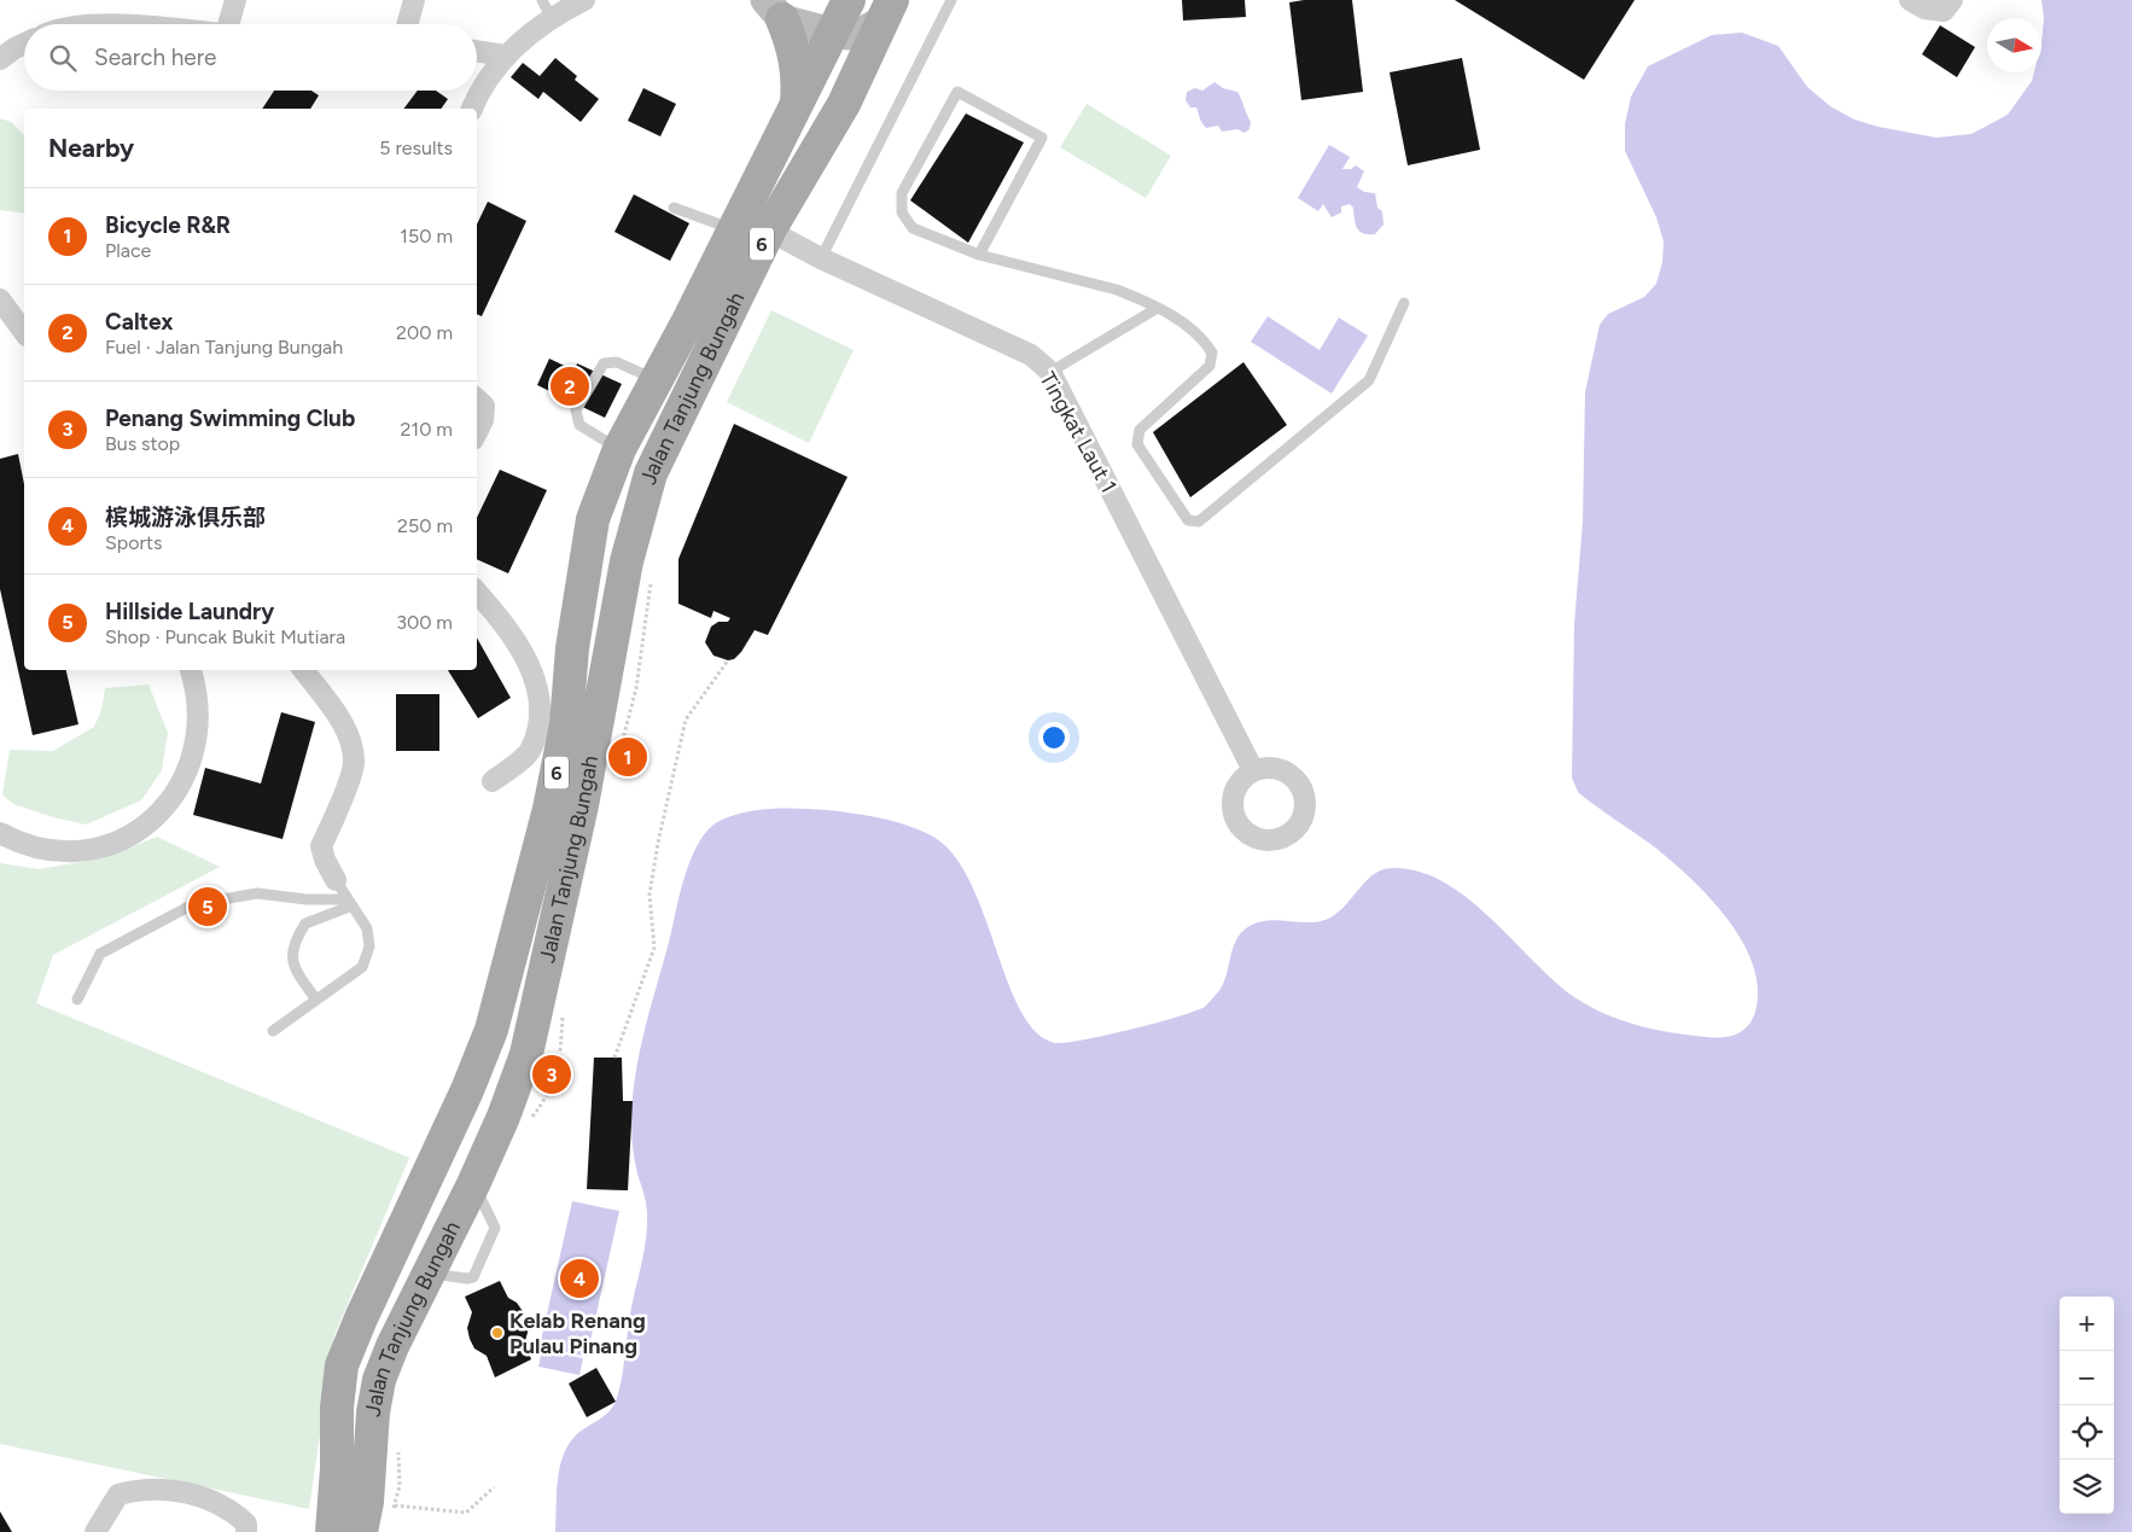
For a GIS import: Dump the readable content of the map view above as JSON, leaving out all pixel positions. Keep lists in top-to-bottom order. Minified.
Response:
{"streets":{"main road":["6","Jalan Tanjung Bungah"],"street":["Tingkat Laut 1"]},"crossings":[["Jalan Tanjung Bungah","Tingkat Laut 1"]],"places":["Kelab Renang Pulau Pinang"],"north":"right","page":{"search":"Search here","heading":["Nearby","5 results"],"list":[{"mark":"1","name":"Bicycle R&R","note":"Place","value":"150 m"},{"mark":"2","name":"Caltex","note":"Fuel · Jalan Tanjung Bungah","value":"200 m"},{"mark":"3","name":"Penang Swimming Club","note":"Bus stop","value":"210 m"},{"mark":"4","name":"槟城游泳俱乐部","note":"Sports","value":"250 m"},{"mark":"5","name":"Hillside Laundry","note":"Shop · Puncak Bukit Mutiara","value":"300 m"}],"pins":["2","1","5","3","4"],"map_buttons":["+","−"]}}
